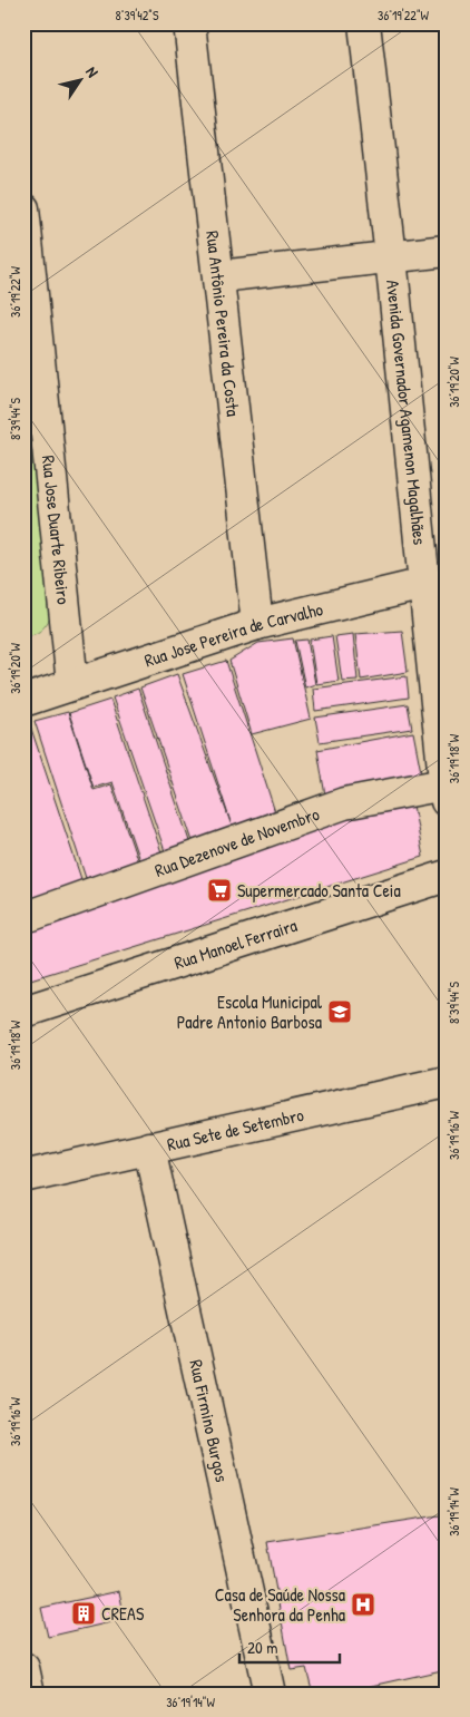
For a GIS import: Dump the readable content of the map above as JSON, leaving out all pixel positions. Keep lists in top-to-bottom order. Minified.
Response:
{"streets":{"street":["Rua Antônio Pereira da Costa","Avenida Governador Agamenon Magalhães","Rua Jose Duarte Ribeiro","Rua Jose Pereira de Carvalho","Rua Dezenove de Novembro","Rua Manoel Ferraira","Rua Sete de Setembro","Rua Firmino Burgos"]},"crossings":[["Rua Antônio Pereira da Costa","Rua Jose Pereira de Carvalho"],["Avenida Governador Agamenon Magalhães","Rua Jose Pereira de Carvalho"],["Avenida Governador Agamenon Magalhães","Rua Dezenove de Novembro"],["Rua Jose Duarte Ribeiro","Rua Jose Pereira de Carvalho"],["Rua Sete de Setembro","Rua Firmino Burgos"]],"places":{"supermarket":["Supermercado Santa Ceia"],"school or university":["Escola Municipal Padre Antonio Barbosa"],"hospital":["Casa de Saúde Nossa Senhora da Penha"],"building":["CREAS"]},"scale_bar":"20 m","north":"top right","coordinates":["8°39'42\"S","36°19'22\"W","36°19'20\"W","8°39'44\"S","36°19'18\"W","36°19'16\"W","36°19'14\"W"]}
